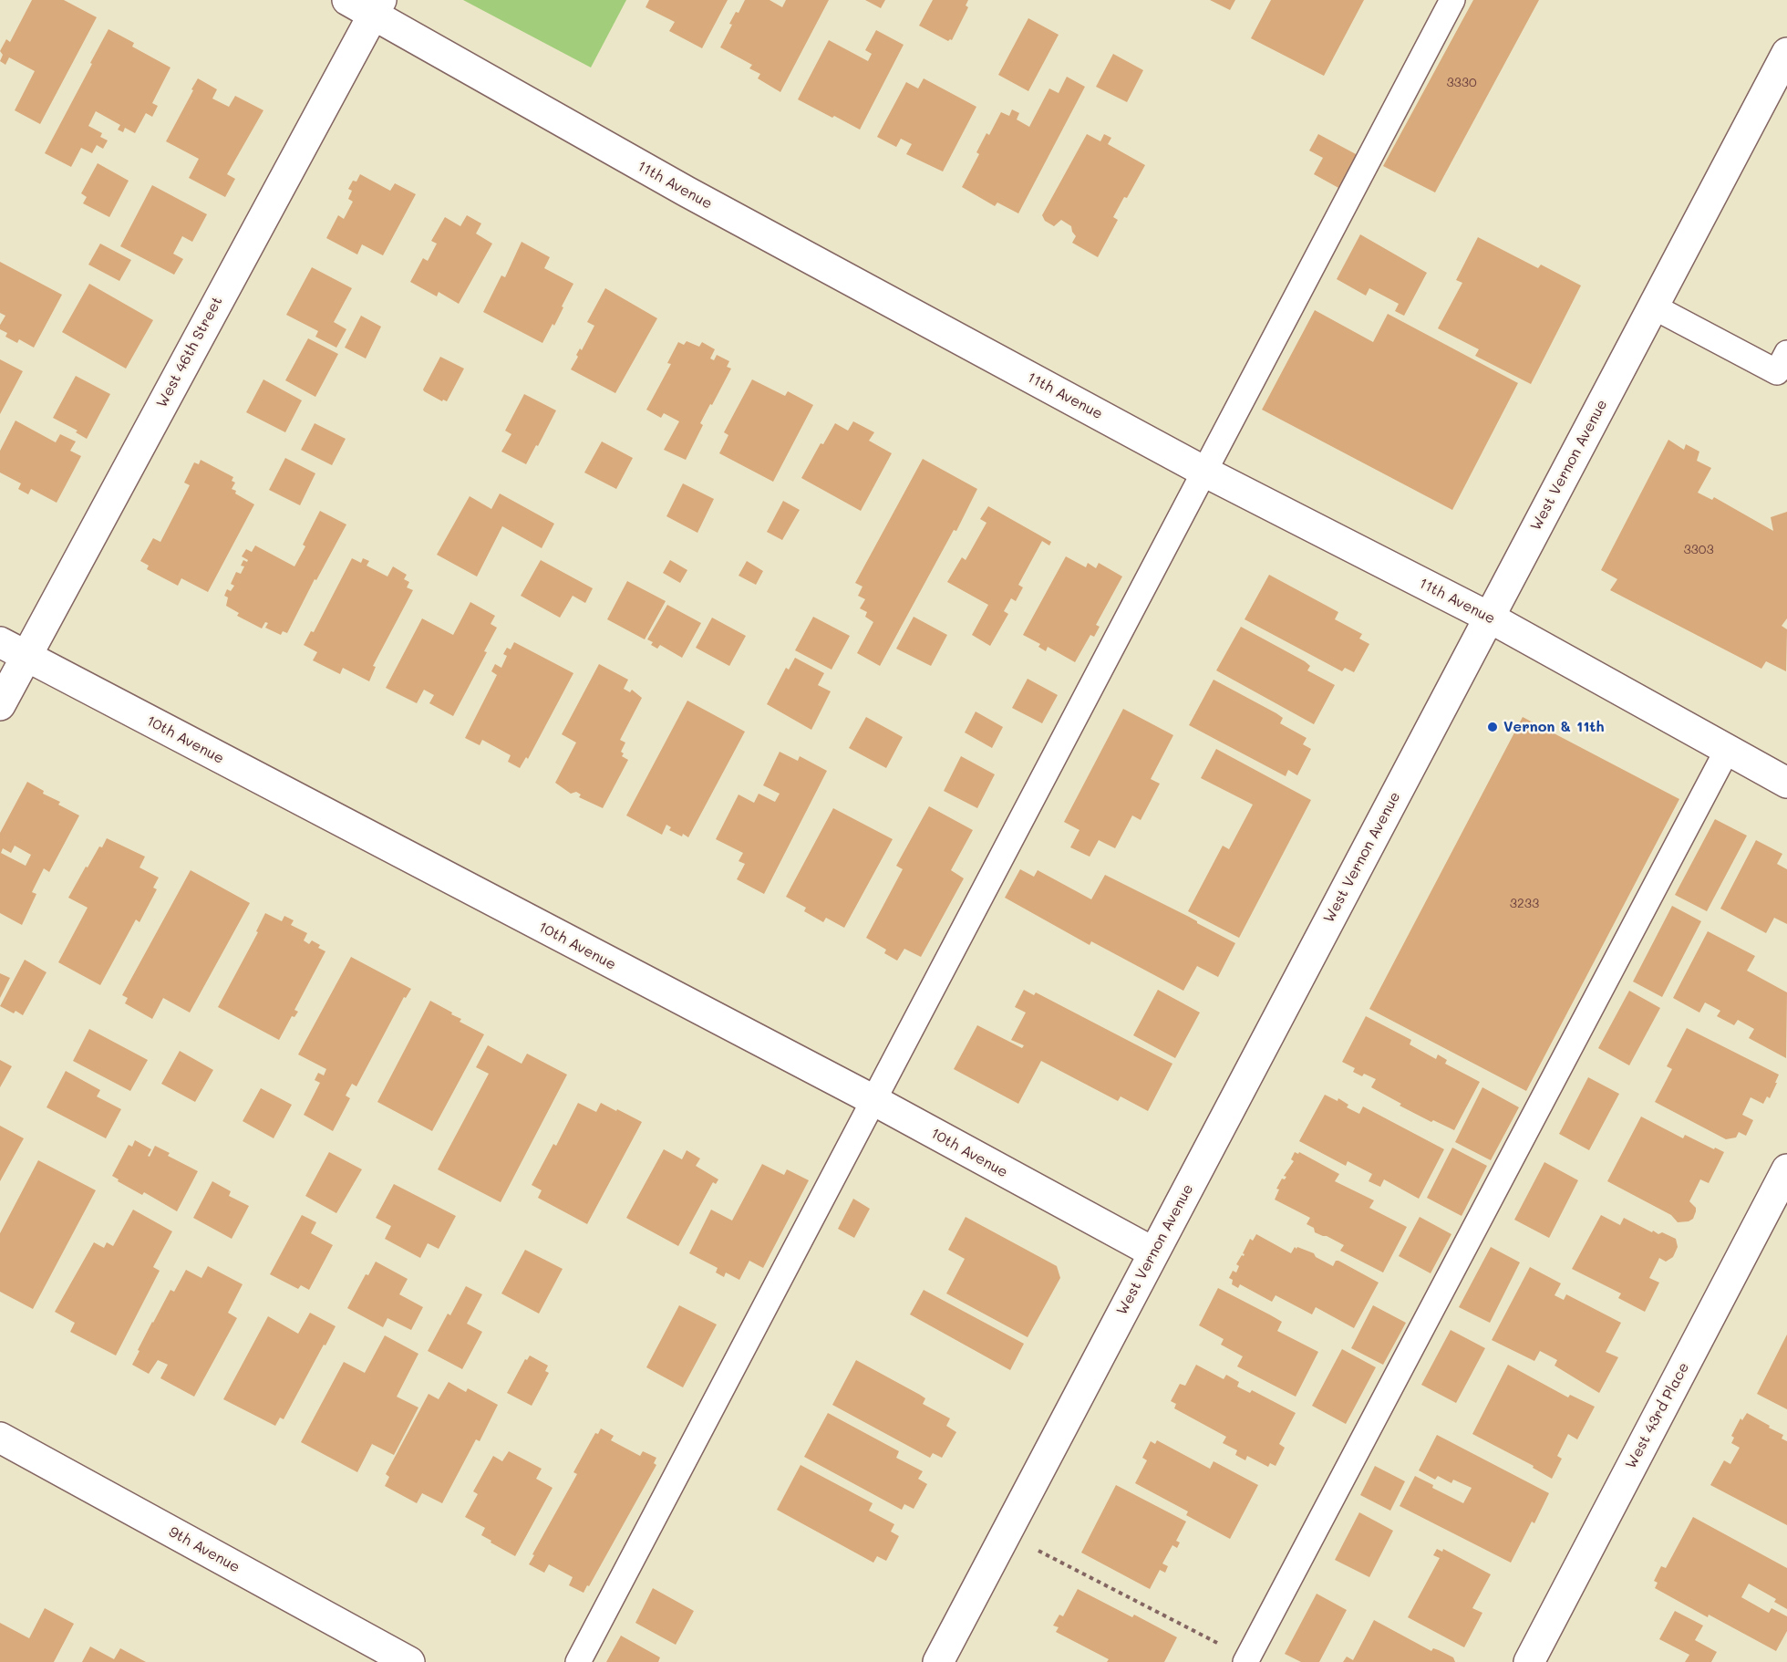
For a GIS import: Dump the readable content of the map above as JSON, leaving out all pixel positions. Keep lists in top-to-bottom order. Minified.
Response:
{"streets":{"street":["11th Avenue","West 46th Street","West Vernon Avenue","10th Avenue","West 43rd Place","9th Avenue"]},"crossings":[["11th Avenue","West 46th Street"],["11th Avenue","West Vernon Avenue"],["West 46th Street","10th Avenue"],["West Vernon Avenue","10th Avenue"]],"places":["Vernon & 11th"],"house_numbers":["3330","3303","3233"]}
